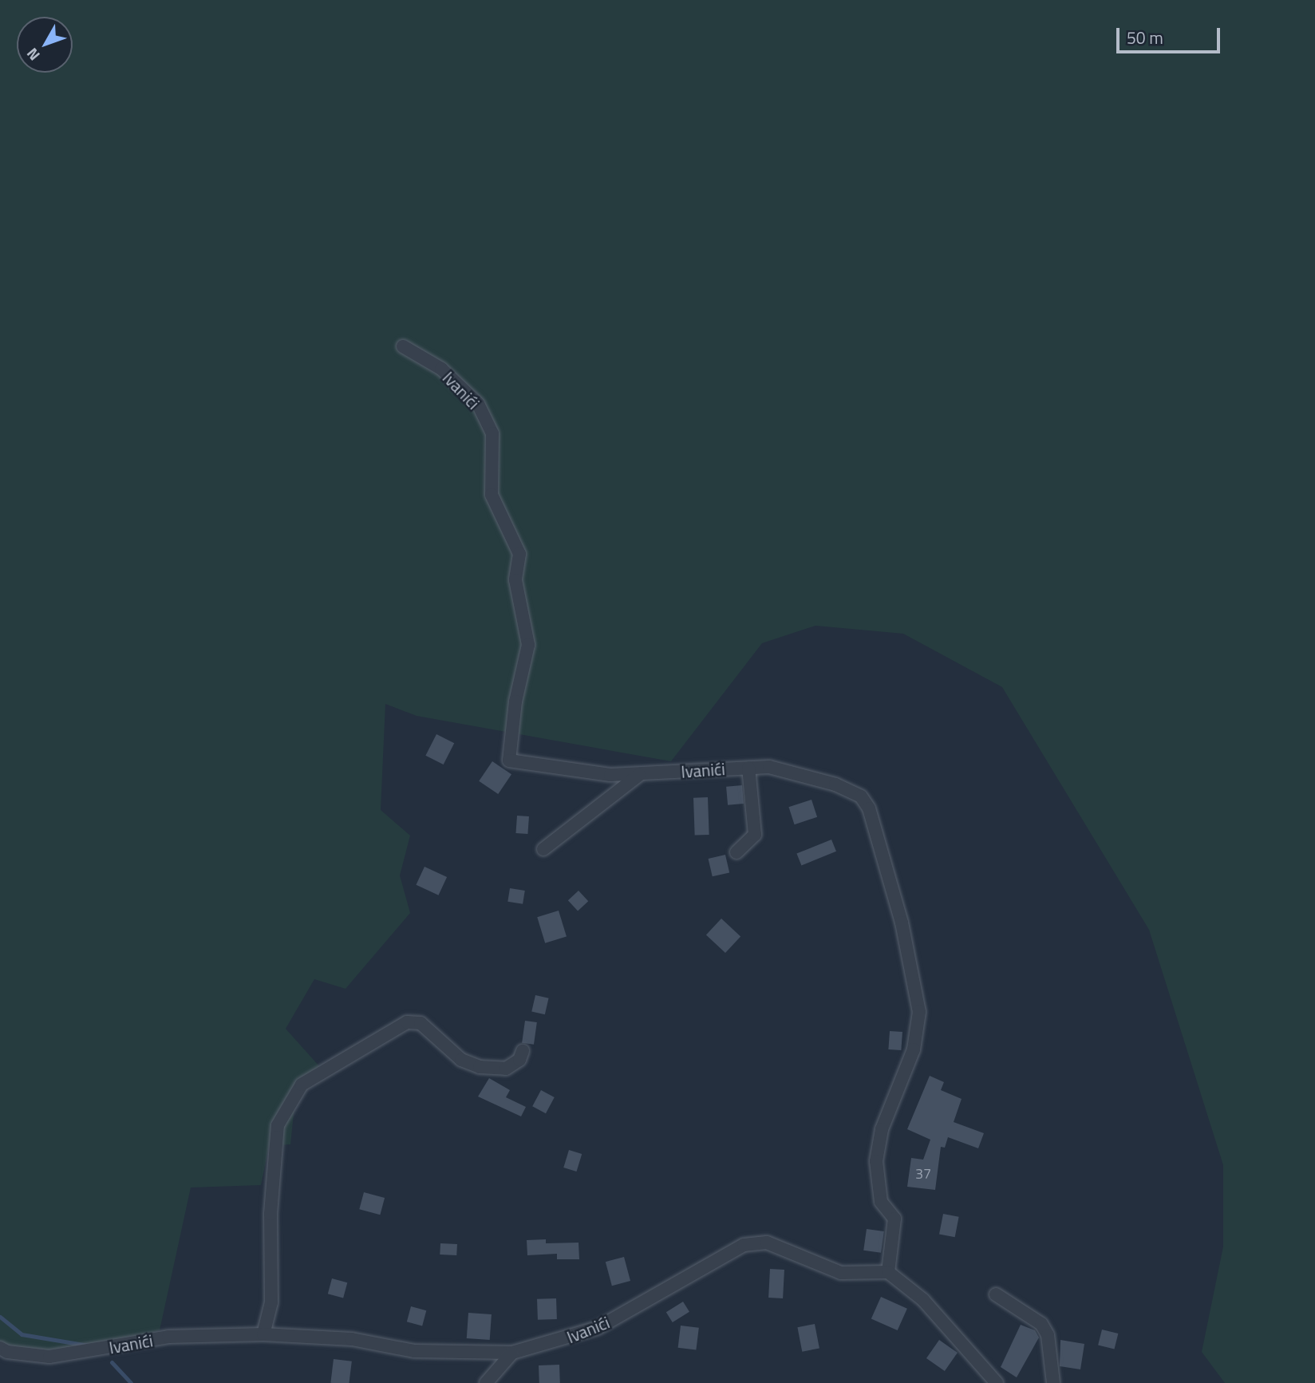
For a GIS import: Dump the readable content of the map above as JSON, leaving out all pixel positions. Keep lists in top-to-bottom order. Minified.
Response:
{"streets":{"street":["Ivanići"]},"house_numbers":["37"],"scale_bar":"50 m","north":"bottom left"}
